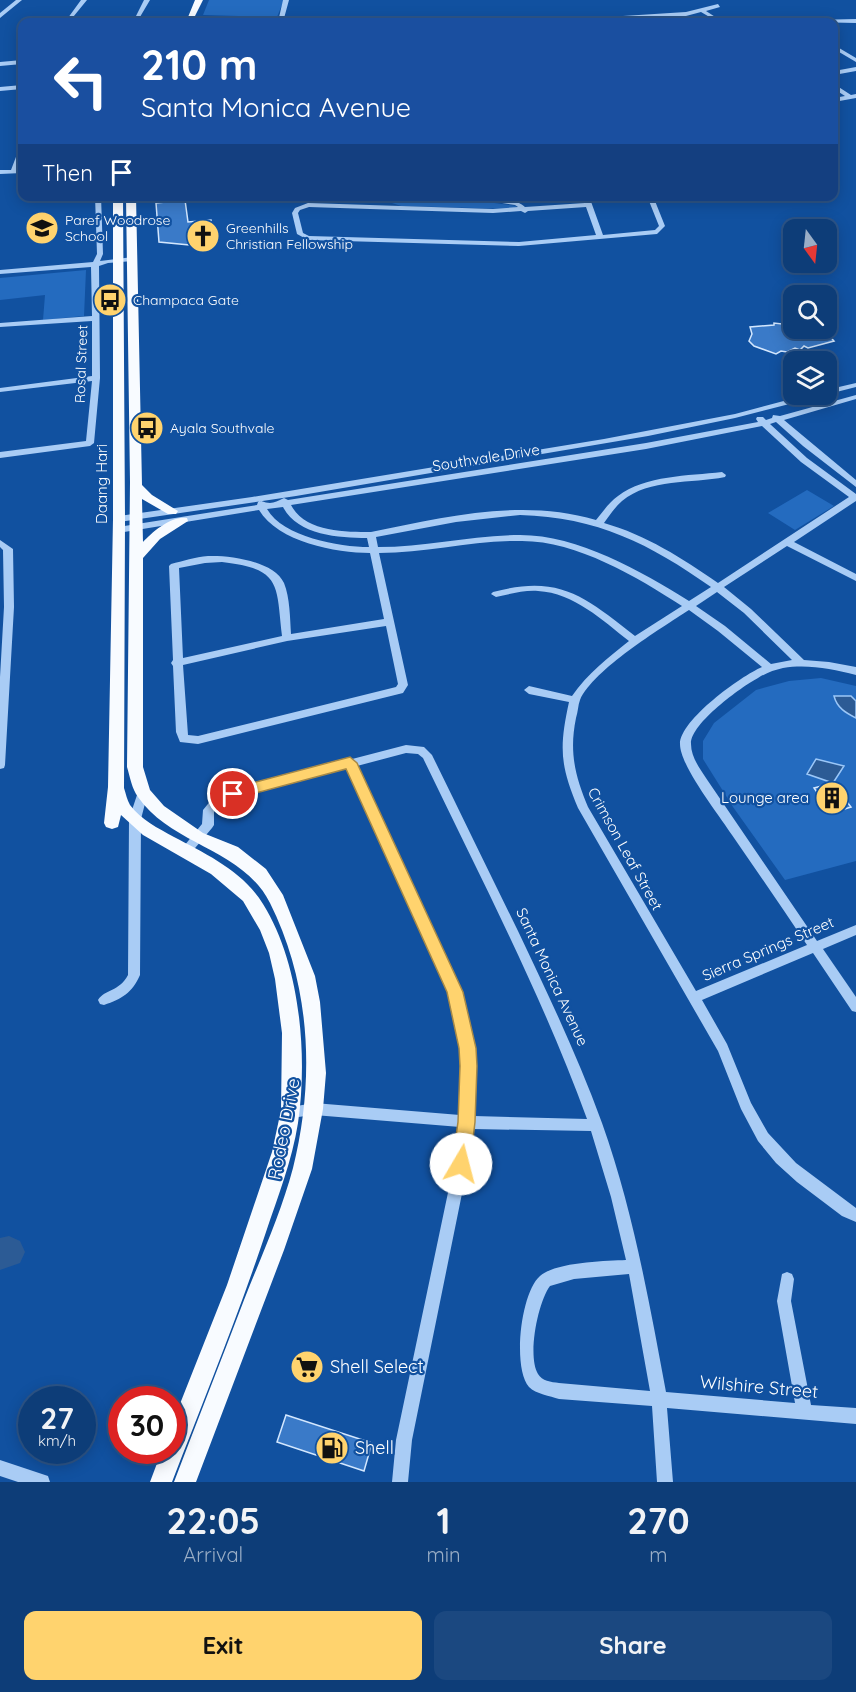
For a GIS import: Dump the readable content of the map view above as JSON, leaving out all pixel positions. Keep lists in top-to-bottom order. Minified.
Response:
{"streets":{"main road":["Daang Hari","Rodeo Drive"],"street":["Rosal Street","Southvale Drive","Crimson Leaf Street","Sierra Springs Street","Santa Monica Avenue","Wilshire Street"]},"crossings":[["Southvale Drive","Daang Hari"],["Crimson Leaf Street","Sierra Springs Street"],["Santa Monica Avenue","Rodeo Drive"],["Santa Monica Avenue","Wilshire Street"]],"places":{"school or university":["Paref Woodrose School"],"church":["Greenhills Christian Fellowship"],"bus stop":["Champaca Gate","Ayala Southvale"],"building":["Lounge area"],"supermarket":["Shell Select"],"fuel station":["Shell"]},"north":"bottom","page":{"turn":["210 m","Santa Monica Avenue"],"then":"Then","speed":"27 km/h","limit":"30","eta":["22:05","Arrival","1","min","270","m"],"buttons":["Exit","Share"]}}
